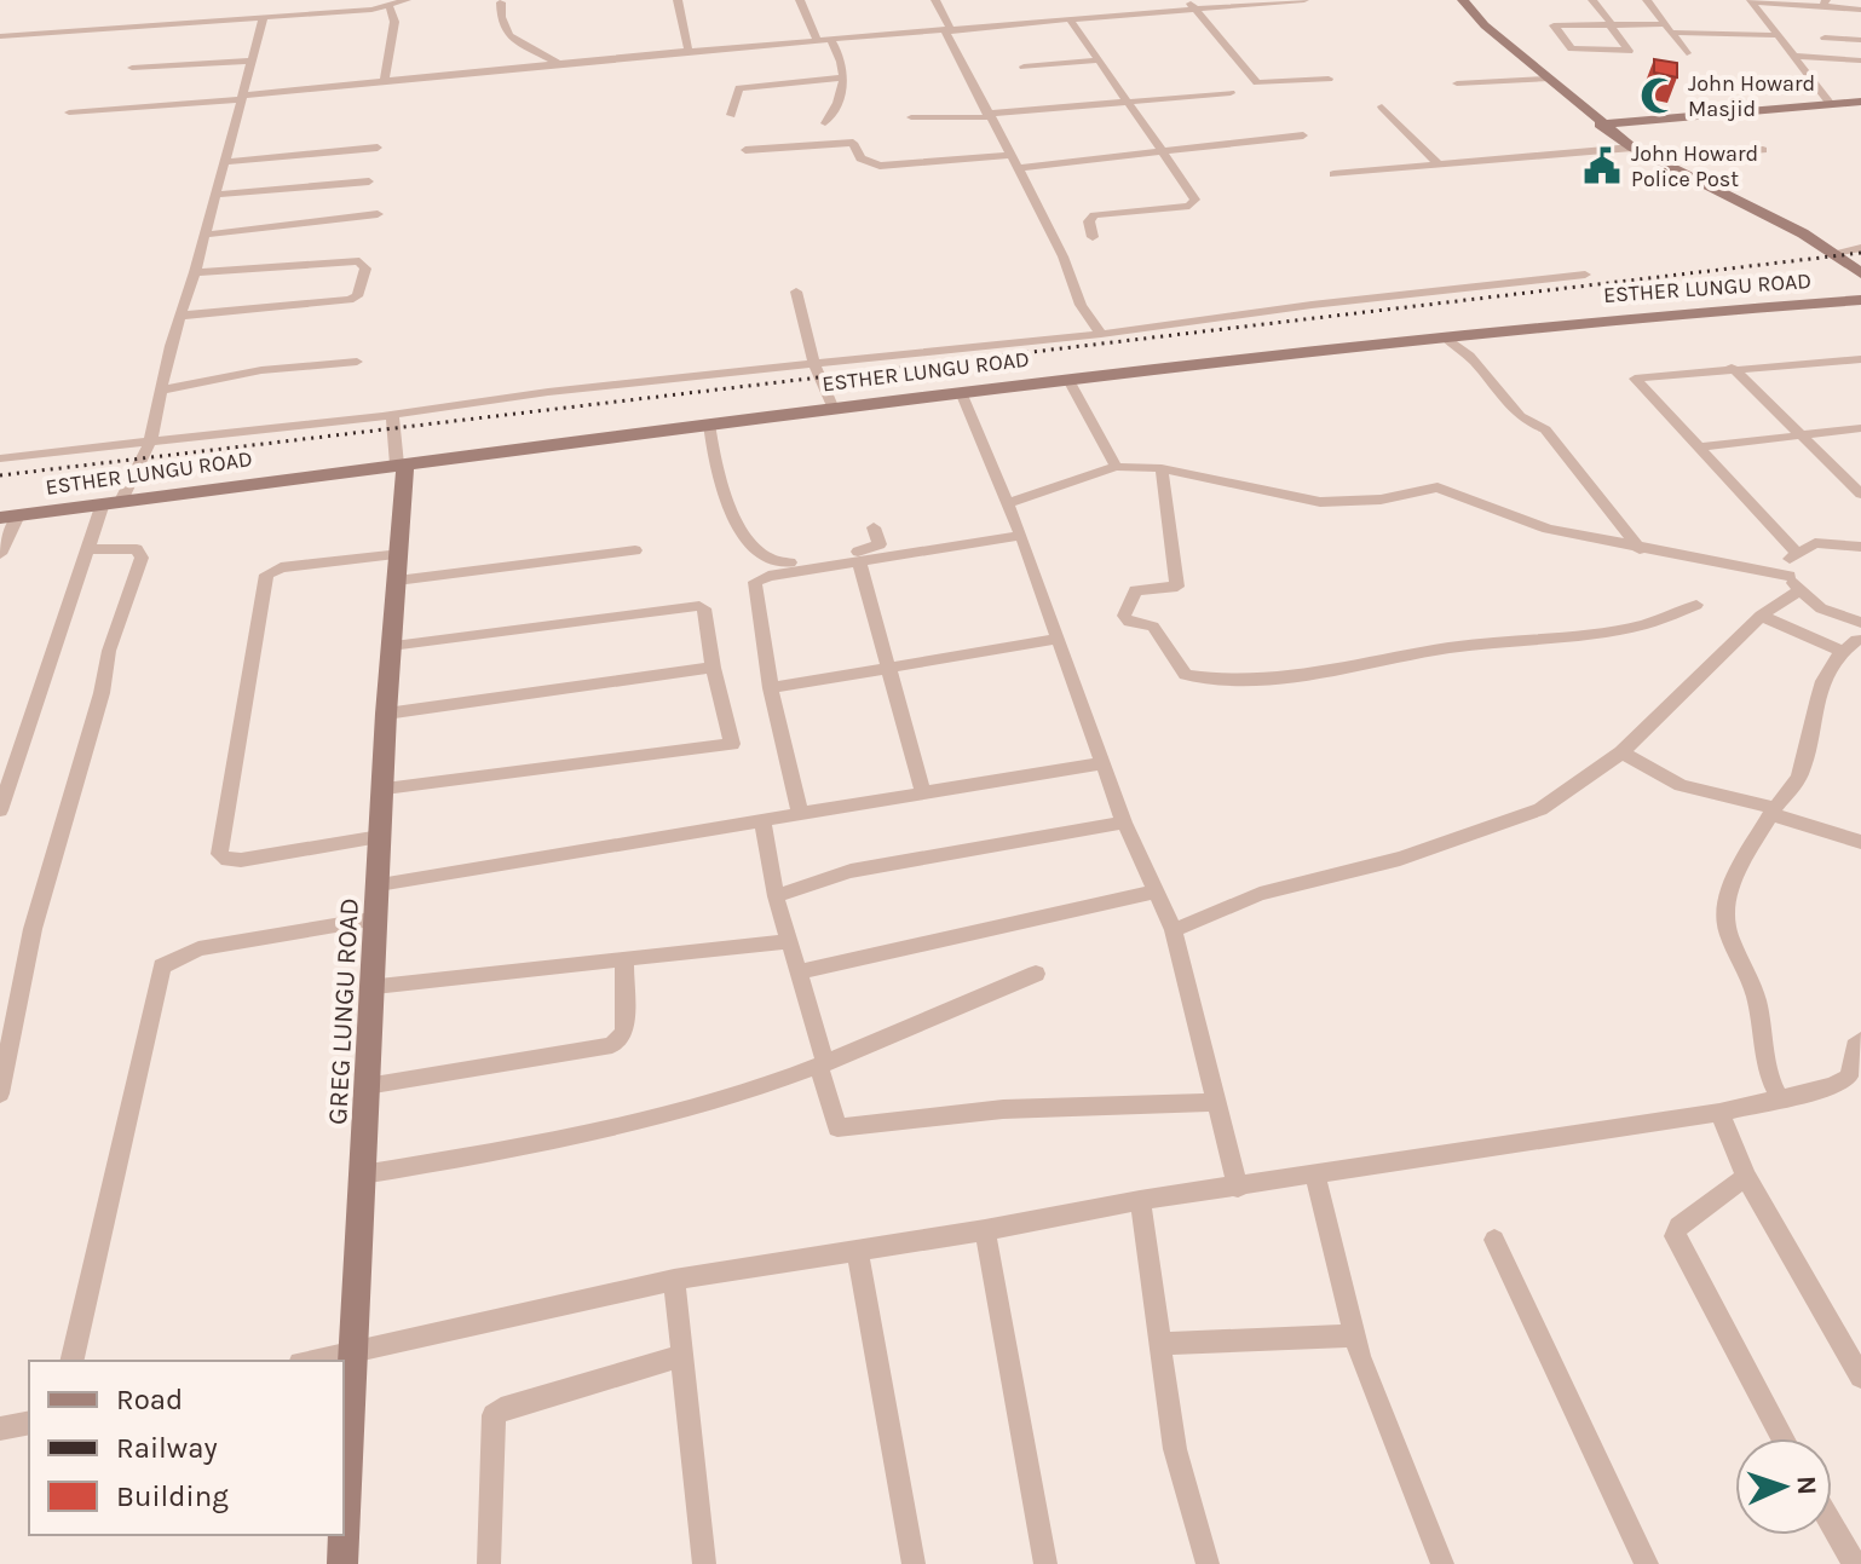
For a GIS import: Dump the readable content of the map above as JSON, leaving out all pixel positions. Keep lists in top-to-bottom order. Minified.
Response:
{"streets":{"street":["ESTHER LUNGU ROAD","GREG LUNGU ROAD"]},"crossings":[["ESTHER LUNGU ROAD","GREG LUNGU ROAD"]],"places":{"mosque":["John Howard Masjid"],"public building":["John Howard Police Post"]},"legend":["Road","Railway","Building"],"north":"right"}
